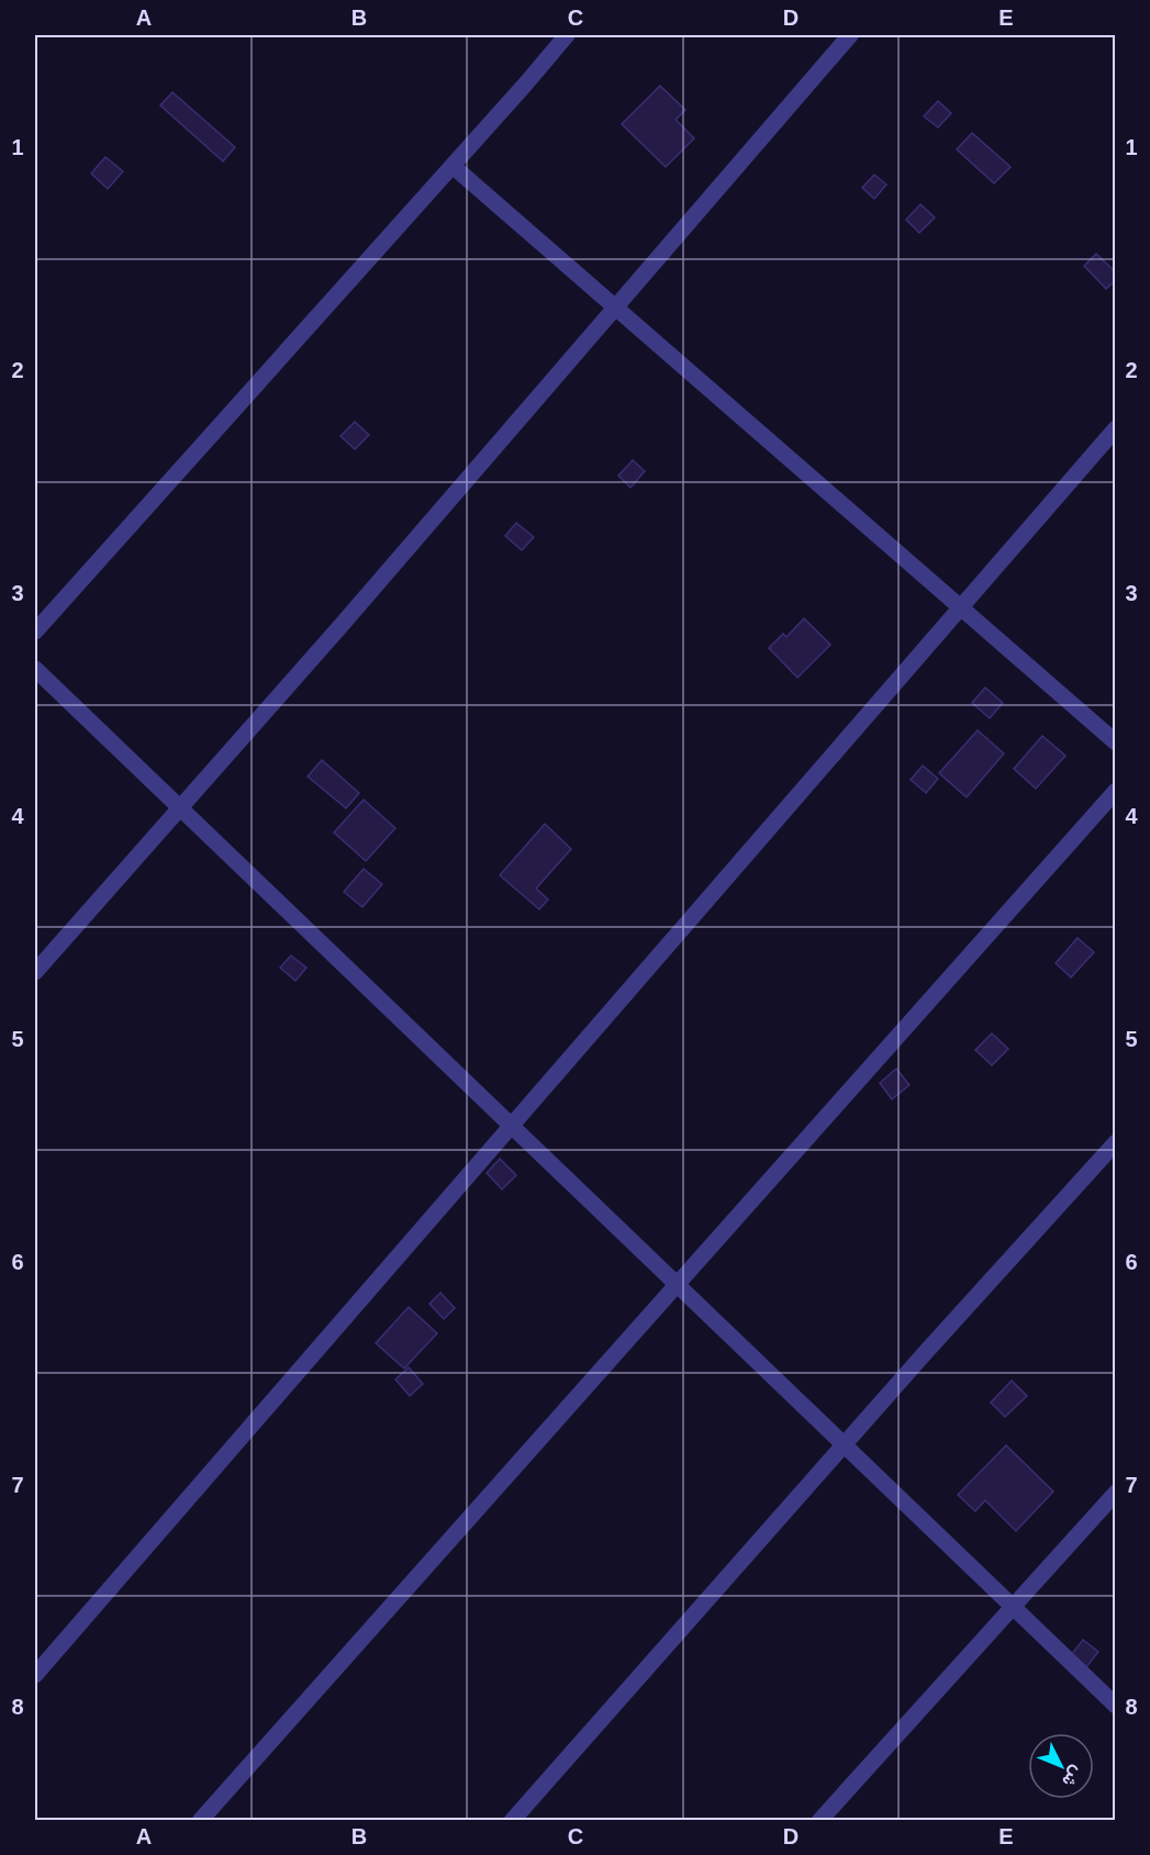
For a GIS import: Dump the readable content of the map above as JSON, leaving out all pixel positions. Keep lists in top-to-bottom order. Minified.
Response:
{"north":"bottom right","grid":{"columns":["A","B","C","D","E"],"rows":["1","2","3","4","5","6","7","8"]}}
